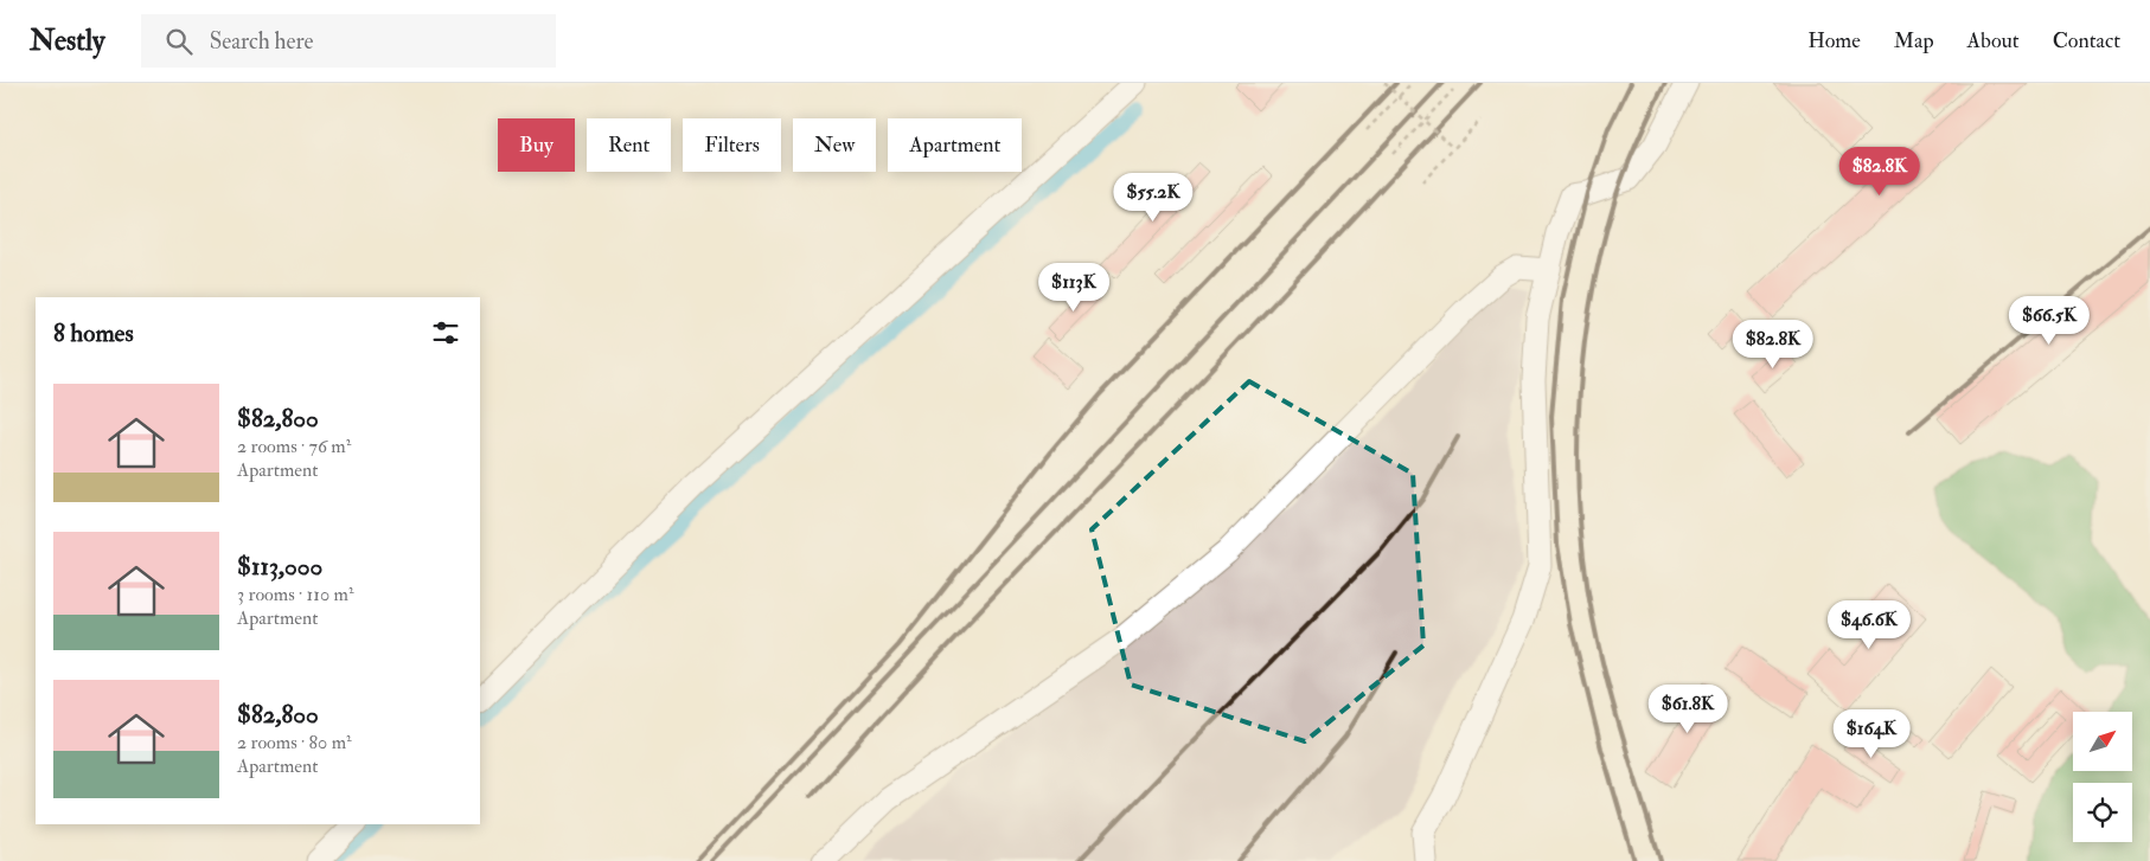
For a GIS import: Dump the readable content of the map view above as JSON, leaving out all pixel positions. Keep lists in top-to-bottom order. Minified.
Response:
{"north":"top right","page":{"header":"Nestly","search":"Search here","nav":["Home","Map","About","Contact"],"chip":["Buy","Rent","Filters","New","Apartment"],"price":["$82.8K","$55.2K","$113K","$66.5K","$82.8K","$46.6K","$61.8K","$164K"],"heading":"8 homes","list":[{"name":"$82,800","note":"2 rooms · 76 m² · Apartment"},{"name":"$113,000","note":"3 rooms · 110 m² · Apartment"},{"name":"$82,800","note":"2 rooms · 80 m² · Apartment"}]}}
